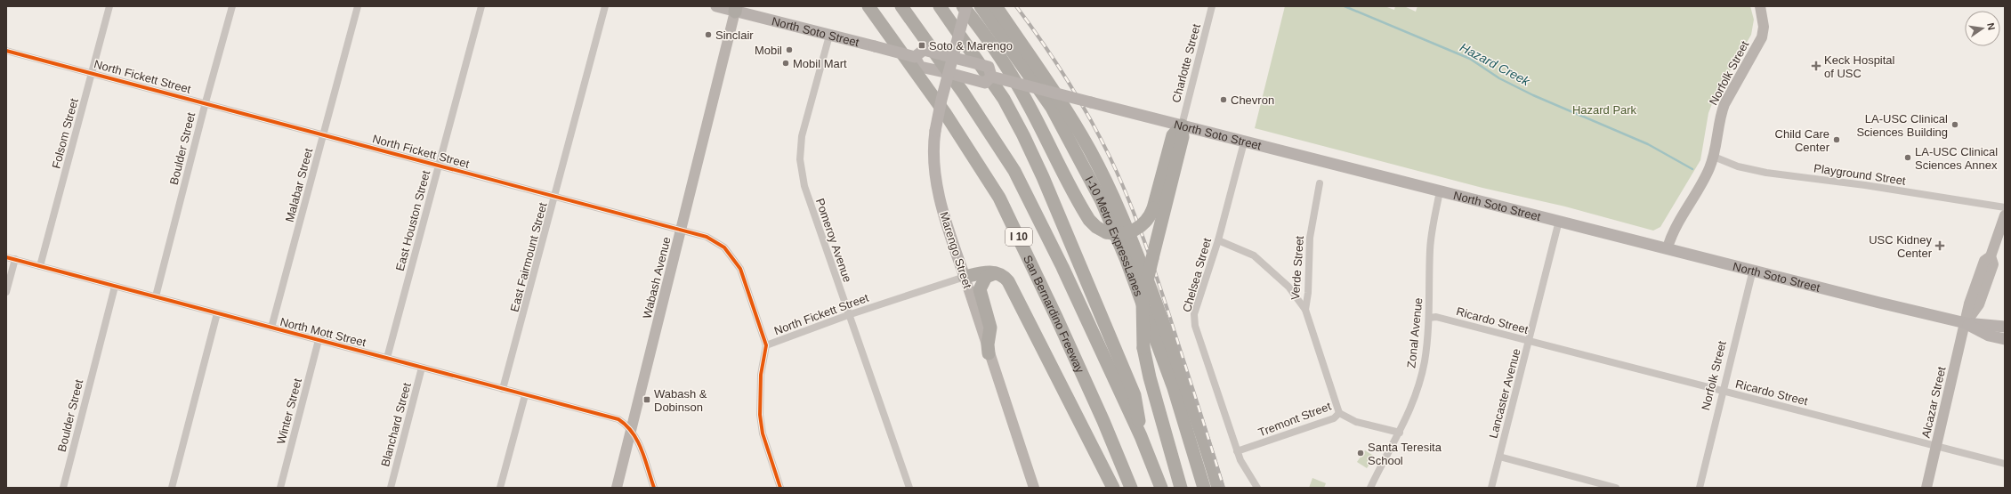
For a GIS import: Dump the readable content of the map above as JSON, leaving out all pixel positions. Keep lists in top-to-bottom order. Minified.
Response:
{"streets":{"highway":["I 10","I-10 Metro ExpressLanes","San Bernardino Freeway"],"main road":["North Soto Street","Marengo Street"],"street":["Charlotte Street","Norfolk Street","North Fickett Street","Folsom Street","Boulder Street","Playground Street","Malabar Street","East Houston Street","Pomeroy Avenue","East Fairmount Street","Verde Street","Chelsea Street","Wabash Avenue","Ricardo Street","North Mott Street","Zonal Avenue","Lancaster Avenue","Alcazar Street","Winter Street","Tremont Street","Blanchard Street"]},"crossings":[["North Soto Street","Charlotte Street"],["North Soto Street","Norfolk Street"],["North Soto Street","Pomeroy Avenue"],["North Soto Street","Marengo Street"],["North Soto Street","Chelsea Street"],["North Soto Street","Wabash Avenue"],["North Soto Street","Zonal Avenue"],["North Soto Street","Lancaster Avenue"],["North Soto Street","Alcazar Street"],["Norfolk Street","Playground Street"],["Norfolk Street","Ricardo Street"],["North Fickett Street","Folsom Street"],["North Fickett Street","Boulder Street"],["North Fickett Street","Malabar Street"],["North Fickett Street","East Houston Street"],["North Fickett Street","Pomeroy Avenue"],["North Fickett Street","Marengo Street"],["North Fickett Street","East Fairmount Street"],["North Fickett Street","Wabash Avenue"],["Folsom Street","North Mott Street"],["Boulder Street","North Mott Street"],["Malabar Street","North Mott Street"],["East Houston Street","North Mott Street"],["East Fairmount Street","North Mott Street"],["Verde Street","Tremont Street"],["Chelsea Street","Tremont Street"],["Wabash Avenue","North Mott Street"],["Ricardo Street","Zonal Avenue"],["Ricardo Street","Lancaster Avenue"],["Ricardo Street","Alcazar Street"],["North Mott Street","Winter Street"],["North Mott Street","Blanchard Street"],["Zonal Avenue","Tremont Street"]],"water":["Hazard Creek"],"parks":["Hazard Park"],"places":{"other":["Sinclair","Mobil","Mobil Mart","Chevron","LA-USC Clinical Sciences Building","Child Care Center","LA-USC Clinical Sciences Annex","Santa Teresita School"],"transit":["Soto & Marengo","Wabash & Dobinson"],"health":["Keck Hospital of USC","USC Kidney Center"]},"north":"right"}
